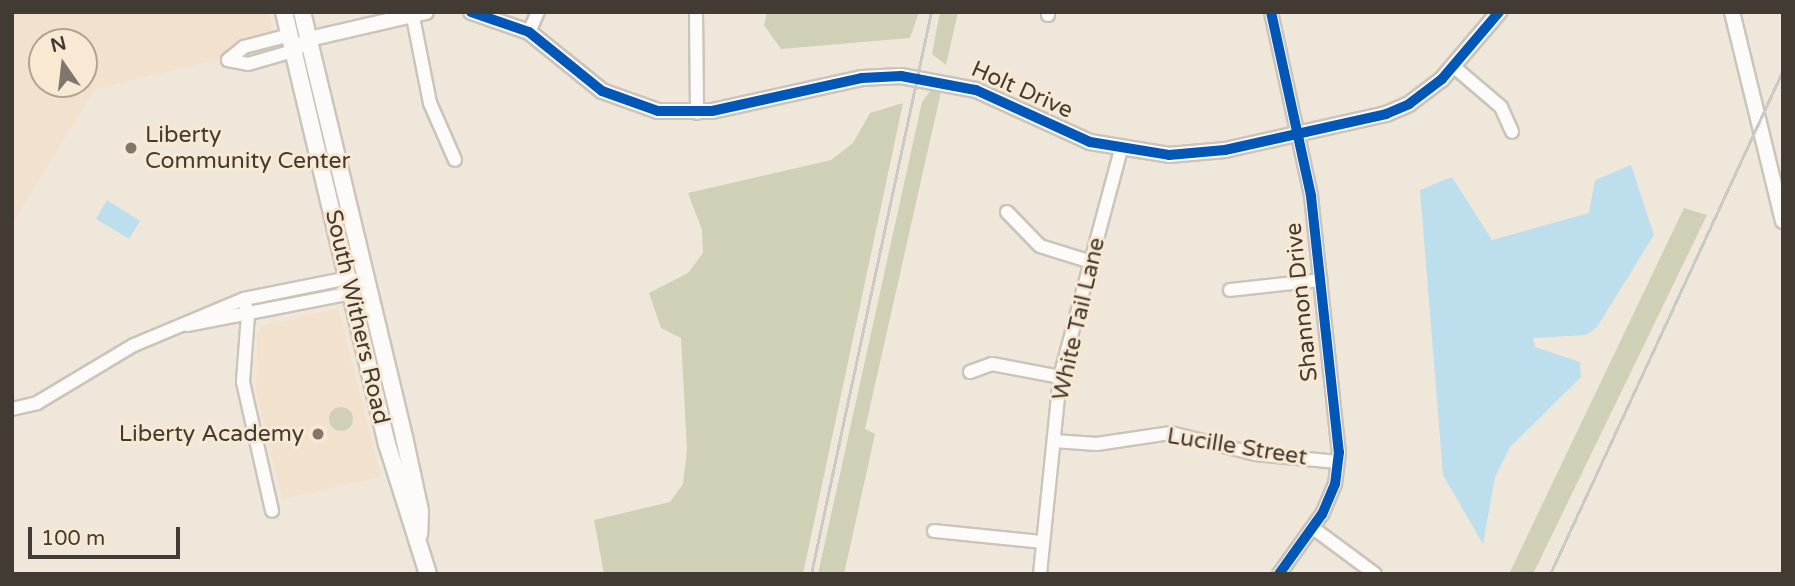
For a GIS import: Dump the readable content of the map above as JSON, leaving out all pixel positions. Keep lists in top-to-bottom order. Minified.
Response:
{"streets":{"main road":["South Withers Road"],"street":["Holt Drive","Shannon Drive","White Tail Lane","Lucille Street"]},"crossings":[["Holt Drive","Shannon Drive"],["Holt Drive","White Tail Lane"],["Shannon Drive","Lucille Street"],["White Tail Lane","Lucille Street"]],"places":["Liberty Community Center","Liberty Academy"],"scale_bar":"100 m","north":"top"}
